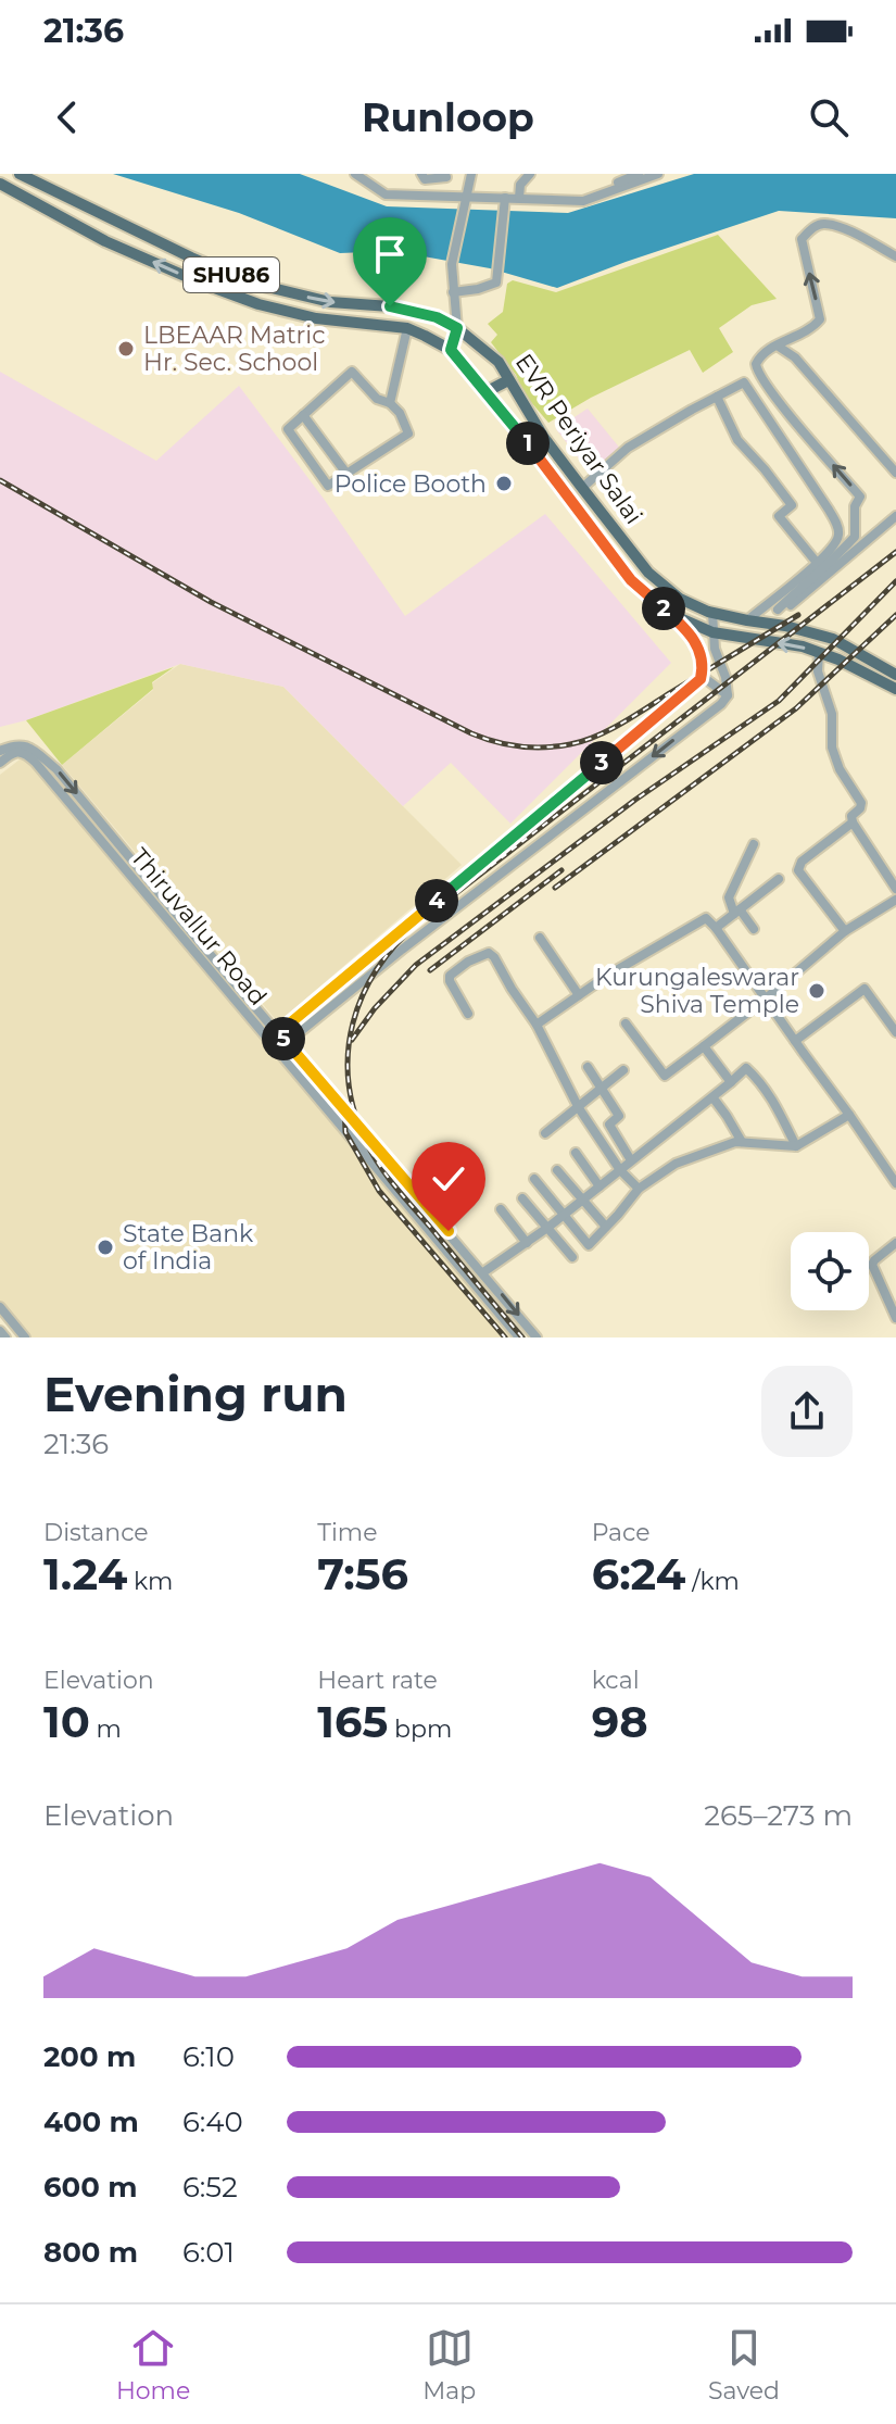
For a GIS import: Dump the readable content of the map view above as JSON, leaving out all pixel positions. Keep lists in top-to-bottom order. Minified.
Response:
{"streets":{"main road":["SHU86","EVR Periyar Salai"],"street":["Thiruvallur Road"]},"places":["LBEAAR Matric Hr. Sec. School","Police Booth","Kurungaleswarar Shiva Temple","State Bank of India"],"page":{"status":"21:36","header":"Runloop","pins":["1","2","3","4","5"],"heading":["Evening run","21:36"],"stats":[["Distance","1.24 km"],["Time","7:56"],["Pace","6:24 /km"],["Elevation","10 m"],["Heart rate","165 bpm"],["kcal","98"]],"chart":["Elevation","265–273 m"],"list":[{"name":"200 m","note":"6:10"},{"name":"400 m","note":"6:40"},{"name":"600 m","note":"6:52"},{"name":"800 m","note":"6:01"}],"tabs":["Home","Map","Saved"]}}
